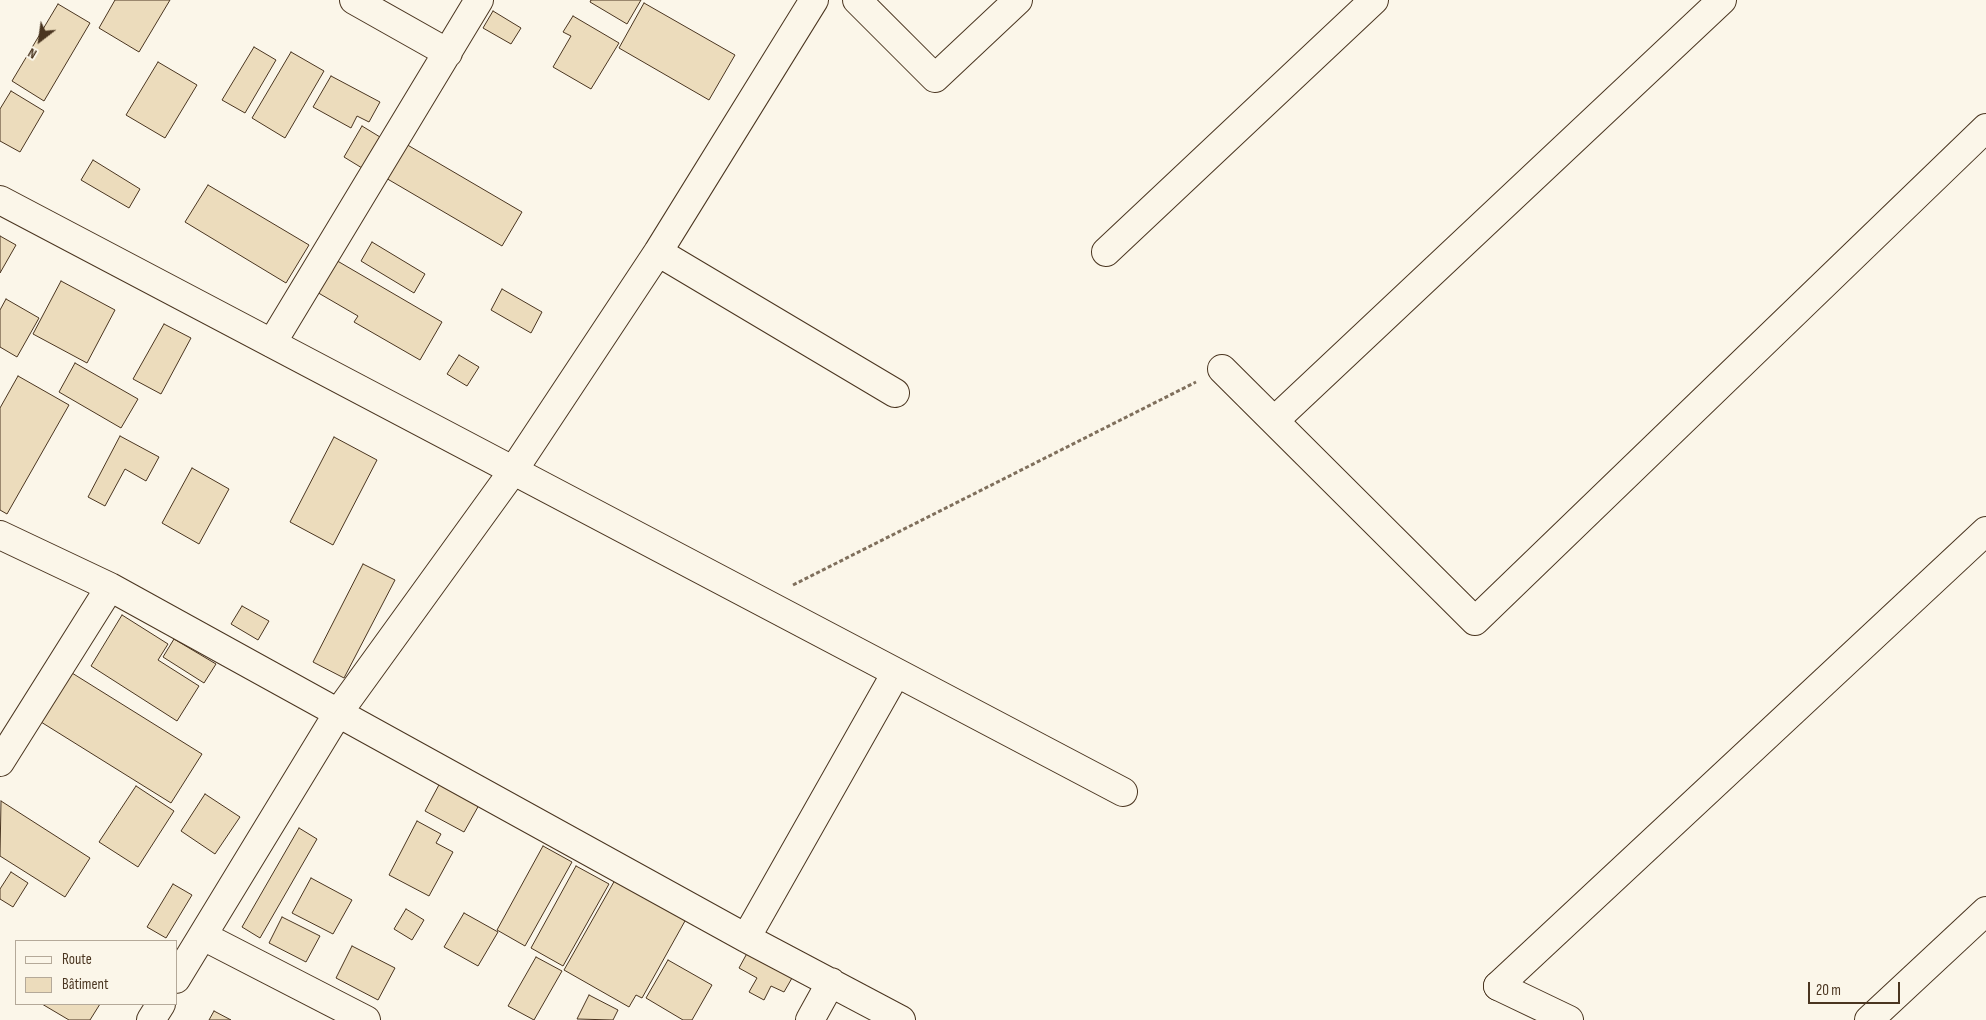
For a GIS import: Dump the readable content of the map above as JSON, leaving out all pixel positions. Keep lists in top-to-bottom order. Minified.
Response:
{"legend":["Route","Bâtiment"],"scale_bar":"20 m","north":"bottom left"}
